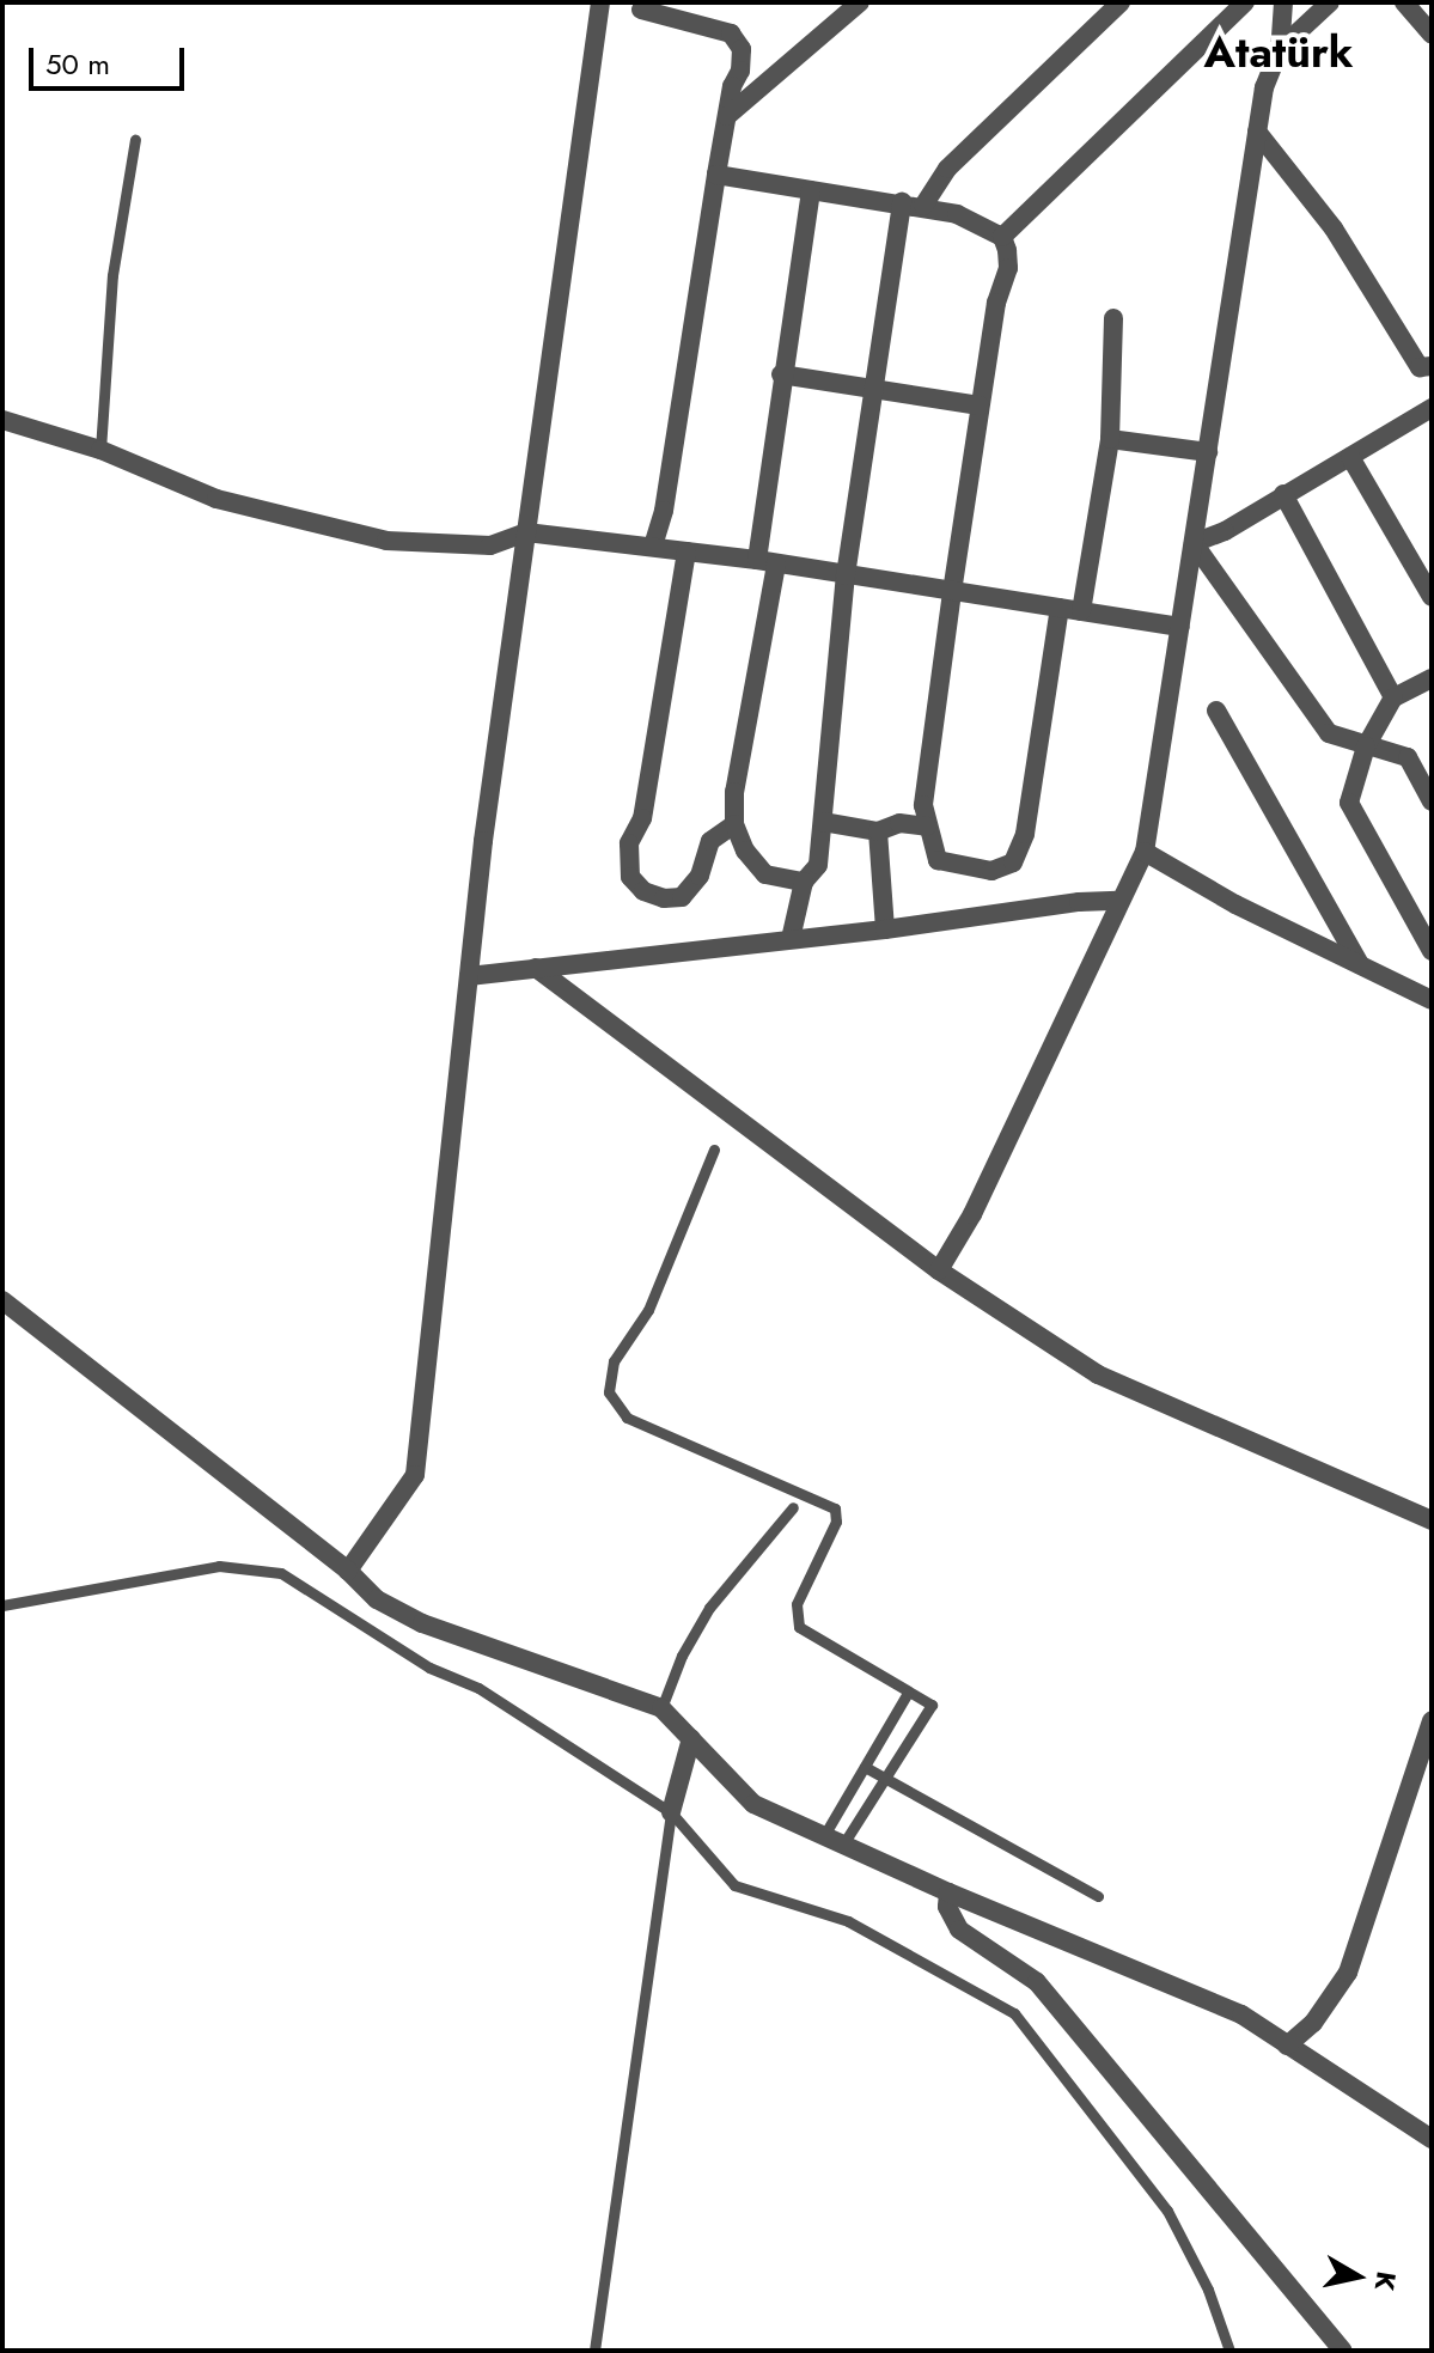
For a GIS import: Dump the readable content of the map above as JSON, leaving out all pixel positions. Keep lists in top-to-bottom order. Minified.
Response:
{"districts":["Atatürk"],"scale_bar":"50 m","north":"right"}
